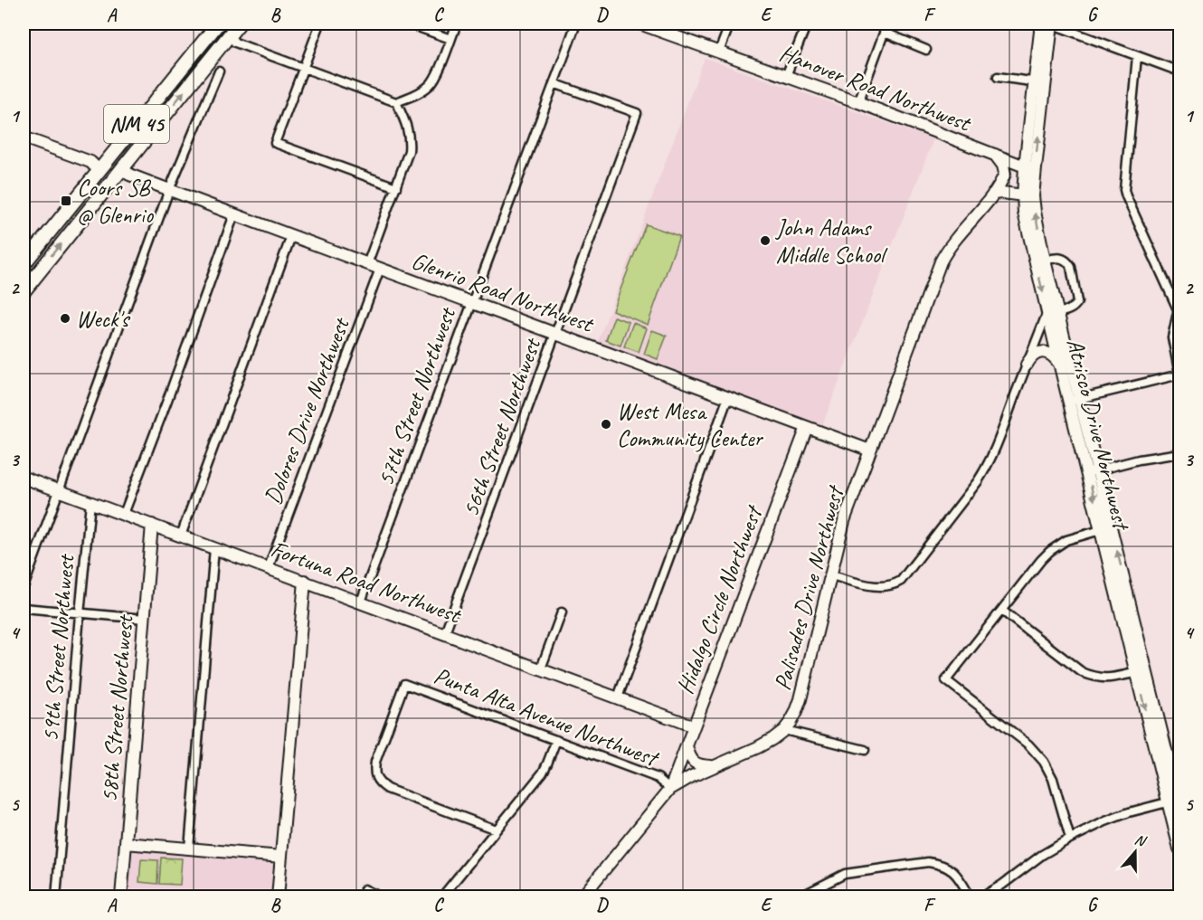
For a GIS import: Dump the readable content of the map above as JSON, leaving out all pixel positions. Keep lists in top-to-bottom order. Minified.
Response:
{"streets":{"main road":["NM 45"],"street":["Hanover Road Northwest","Glenrio Road Northwest","57th Street Northwest","Dolores Drive Northwest","56th Street Northwest","Atrisco Drive Northwest","Fortuna Road Northwest","Palisades Drive Northwest","Hidalgo Circle Northwest","59th Street Northwest","58th Street Northwest","Punta Alta Avenue Northwest"]},"crossings":[["Hanover Road Northwest","Atrisco Drive Northwest"],["Hanover Road Northwest","Palisades Drive Northwest"],["NM 45","Glenrio Road Northwest"],["Glenrio Road Northwest","57th Street Northwest"],["Glenrio Road Northwest","Dolores Drive Northwest"],["Glenrio Road Northwest","56th Street Northwest"],["Glenrio Road Northwest","Palisades Drive Northwest"],["Glenrio Road Northwest","Hidalgo Circle Northwest"],["57th Street Northwest","56th Street Northwest"],["57th Street Northwest","Fortuna Road Northwest"],["Dolores Drive Northwest","Fortuna Road Northwest"],["56th Street Northwest","Fortuna Road Northwest"],["Fortuna Road Northwest","Hidalgo Circle Northwest"],["Fortuna Road Northwest","59th Street Northwest"],["Fortuna Road Northwest","58th Street Northwest"],["Palisades Drive Northwest","Hidalgo Circle Northwest"],["Palisades Drive Northwest","Punta Alta Avenue Northwest"],["Hidalgo Circle Northwest","Punta Alta Avenue Northwest"]],"places":{"transit":["Coors SB @ Glenrio"],"other":["John Adams Middle School","Weck's","West Mesa Community Center"]},"north":"top","grid":{"columns":["A","B","C","D","E","F","G"],"rows":["1","2","3","4","5"]}}
